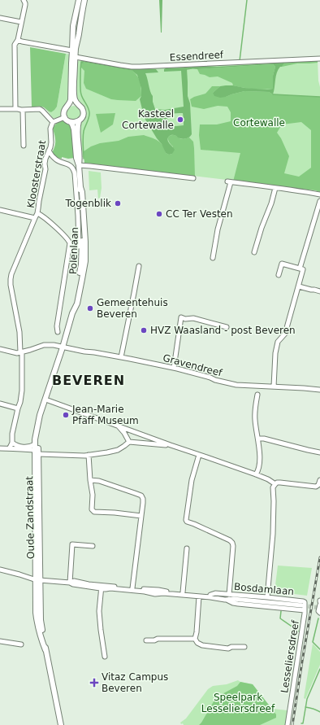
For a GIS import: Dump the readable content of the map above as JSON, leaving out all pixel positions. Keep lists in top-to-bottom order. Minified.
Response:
{"streets":{"main road":["Polenlaan","Oude Zandstraat"],"street":["Essendreef","Kloosterstraat","Gravendreef","Bosdamlaan","Lesseliersdreef"]},"crossings":[["Kloosterstraat","Polenlaan"],["Kloosterstraat","Gravendreef"],["Polenlaan","Gravendreef"],["Polenlaan","Oude Zandstraat"],["Oude Zandstraat","Bosdamlaan"],["Bosdamlaan","Lesseliersdreef"]],"districts":["BEVEREN"],"parks":["Cortewalle","Speelpark Lesseliersdreef"],"places":{"other":["Kasteel Cortewalle","Togenblik","CC Ter Vesten","Gemeentehuis Beveren","HVZ Waasland - post Beveren","Jean-Marie Pfaff Museum"],"health":["Vitaz Campus Beveren"]}}
